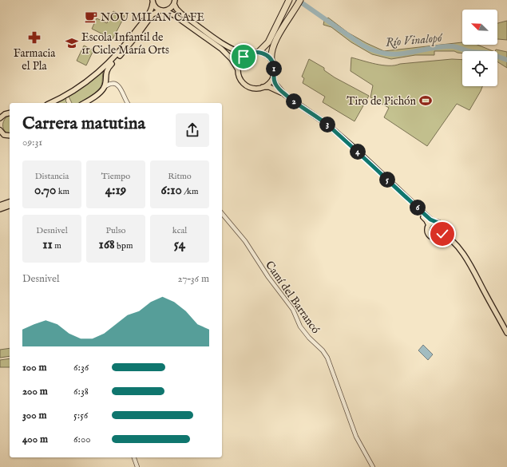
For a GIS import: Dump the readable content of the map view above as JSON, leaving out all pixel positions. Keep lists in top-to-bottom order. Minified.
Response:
{"streets":{"street":["Camí del Barrancó"]},"water":["Río Vinalopó"],"places":{"cafe":["NOU MILAN CAFE"],"pharmacy":["Farmacia el Pla"],"school or university":["Escola Infantil de 1r Cicle María Orts"],"sports":["Tiro de Pichón"]},"north":"top left","page":{"pins":["1","2","3","4","5","6"],"heading":["Carrera matutina","09:31"],"stats":[["Distancia","0.70 km"],["Tiempo","4:19"],["Ritmo","6:10 /km"],["Desnivel","11 m"],["Pulso","168 bpm"],["kcal","54"]],"chart":["Desnivel","27–36 m"],"list":[{"name":"100 m","note":"6:36"},{"name":"200 m","note":"6:38"},{"name":"300 m","note":"5:56"},{"name":"400 m","note":"6:00"}]}}
